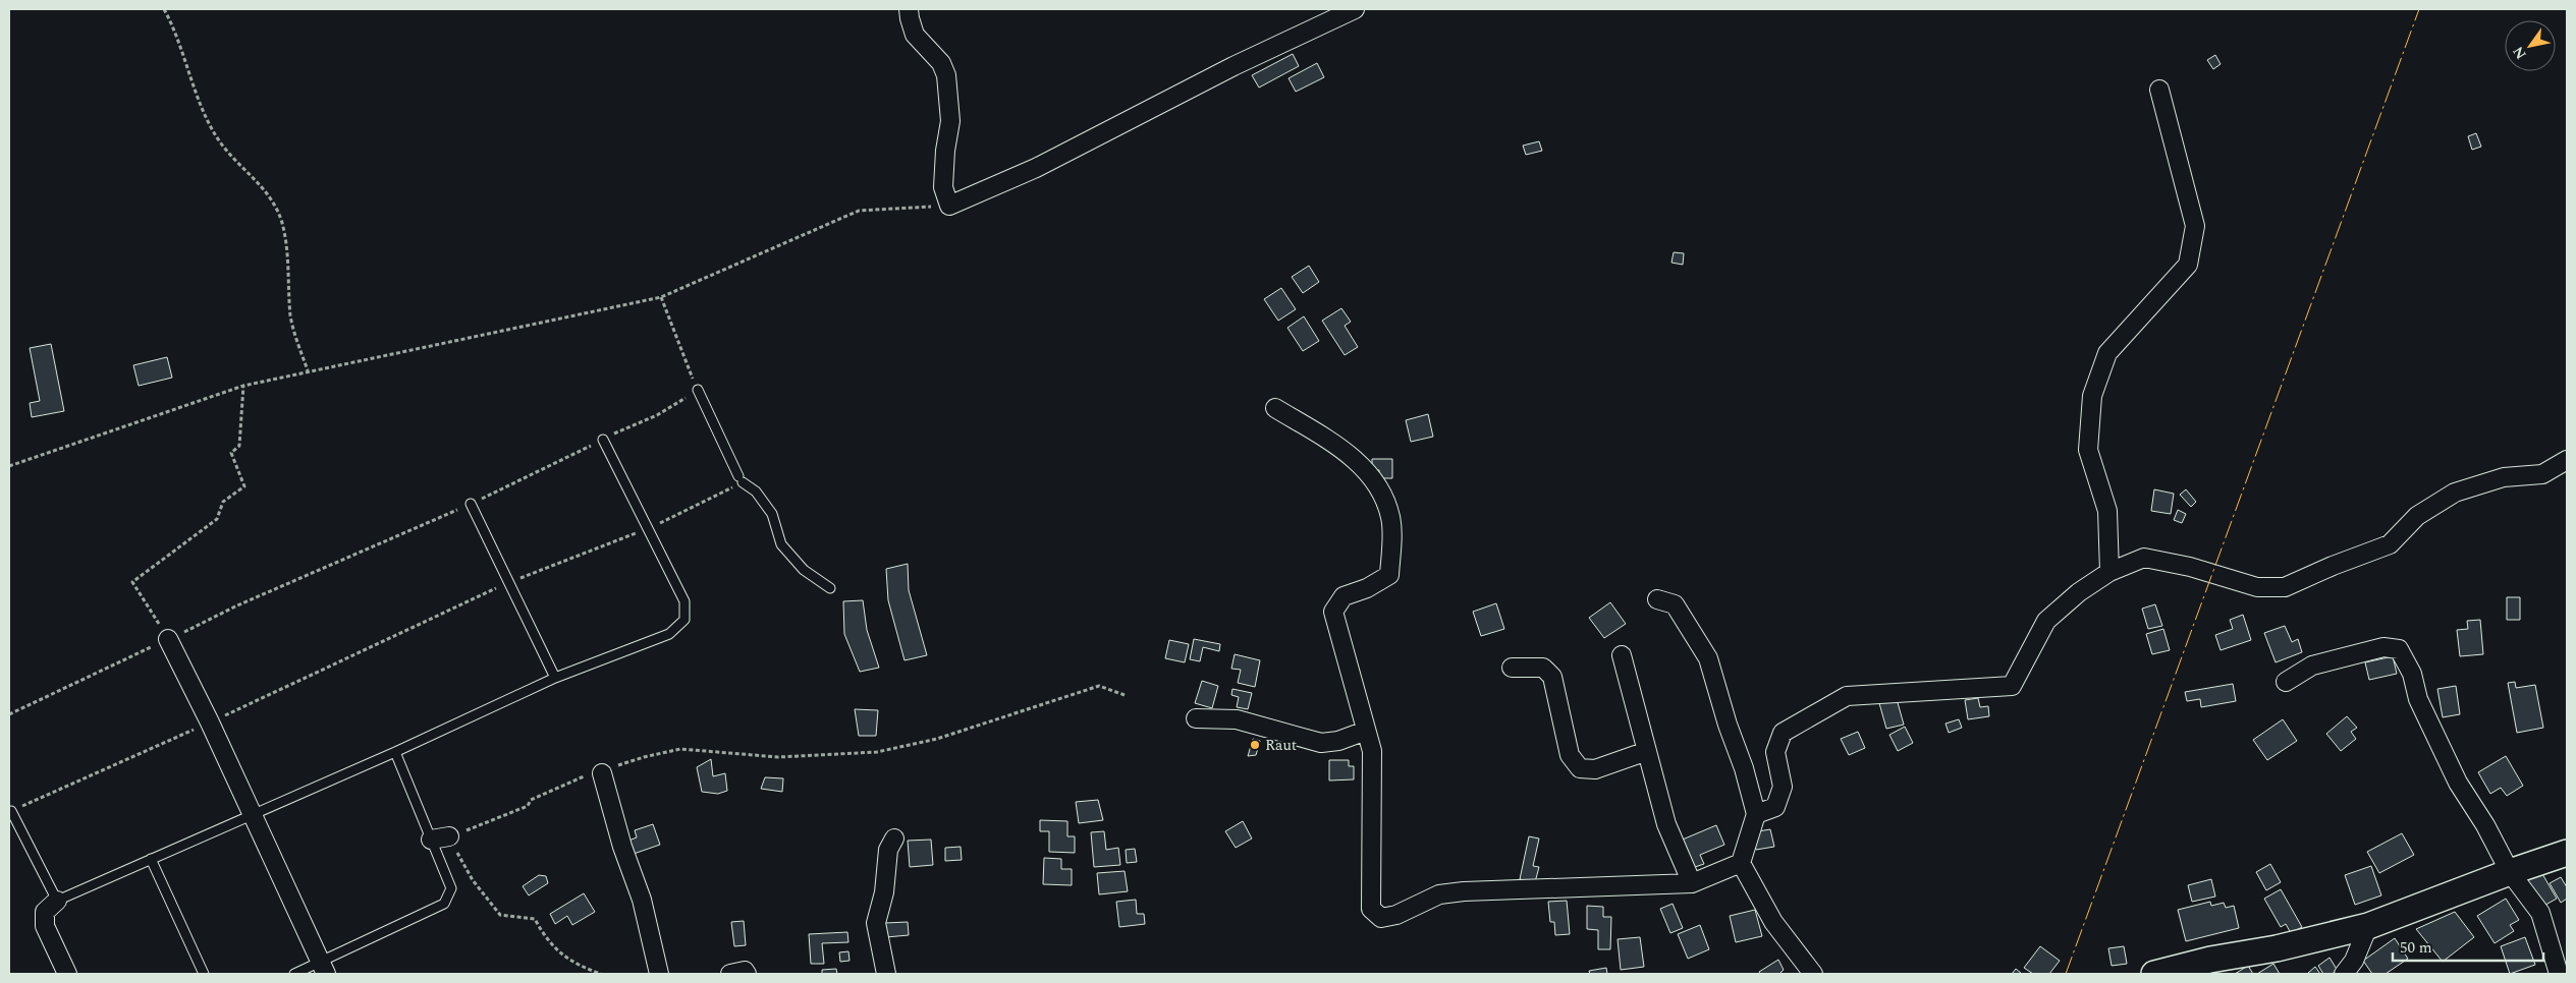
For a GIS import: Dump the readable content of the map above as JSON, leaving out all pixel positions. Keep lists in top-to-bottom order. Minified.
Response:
{"places":["Raut"],"scale_bar":"50 m","north":"bottom left"}
